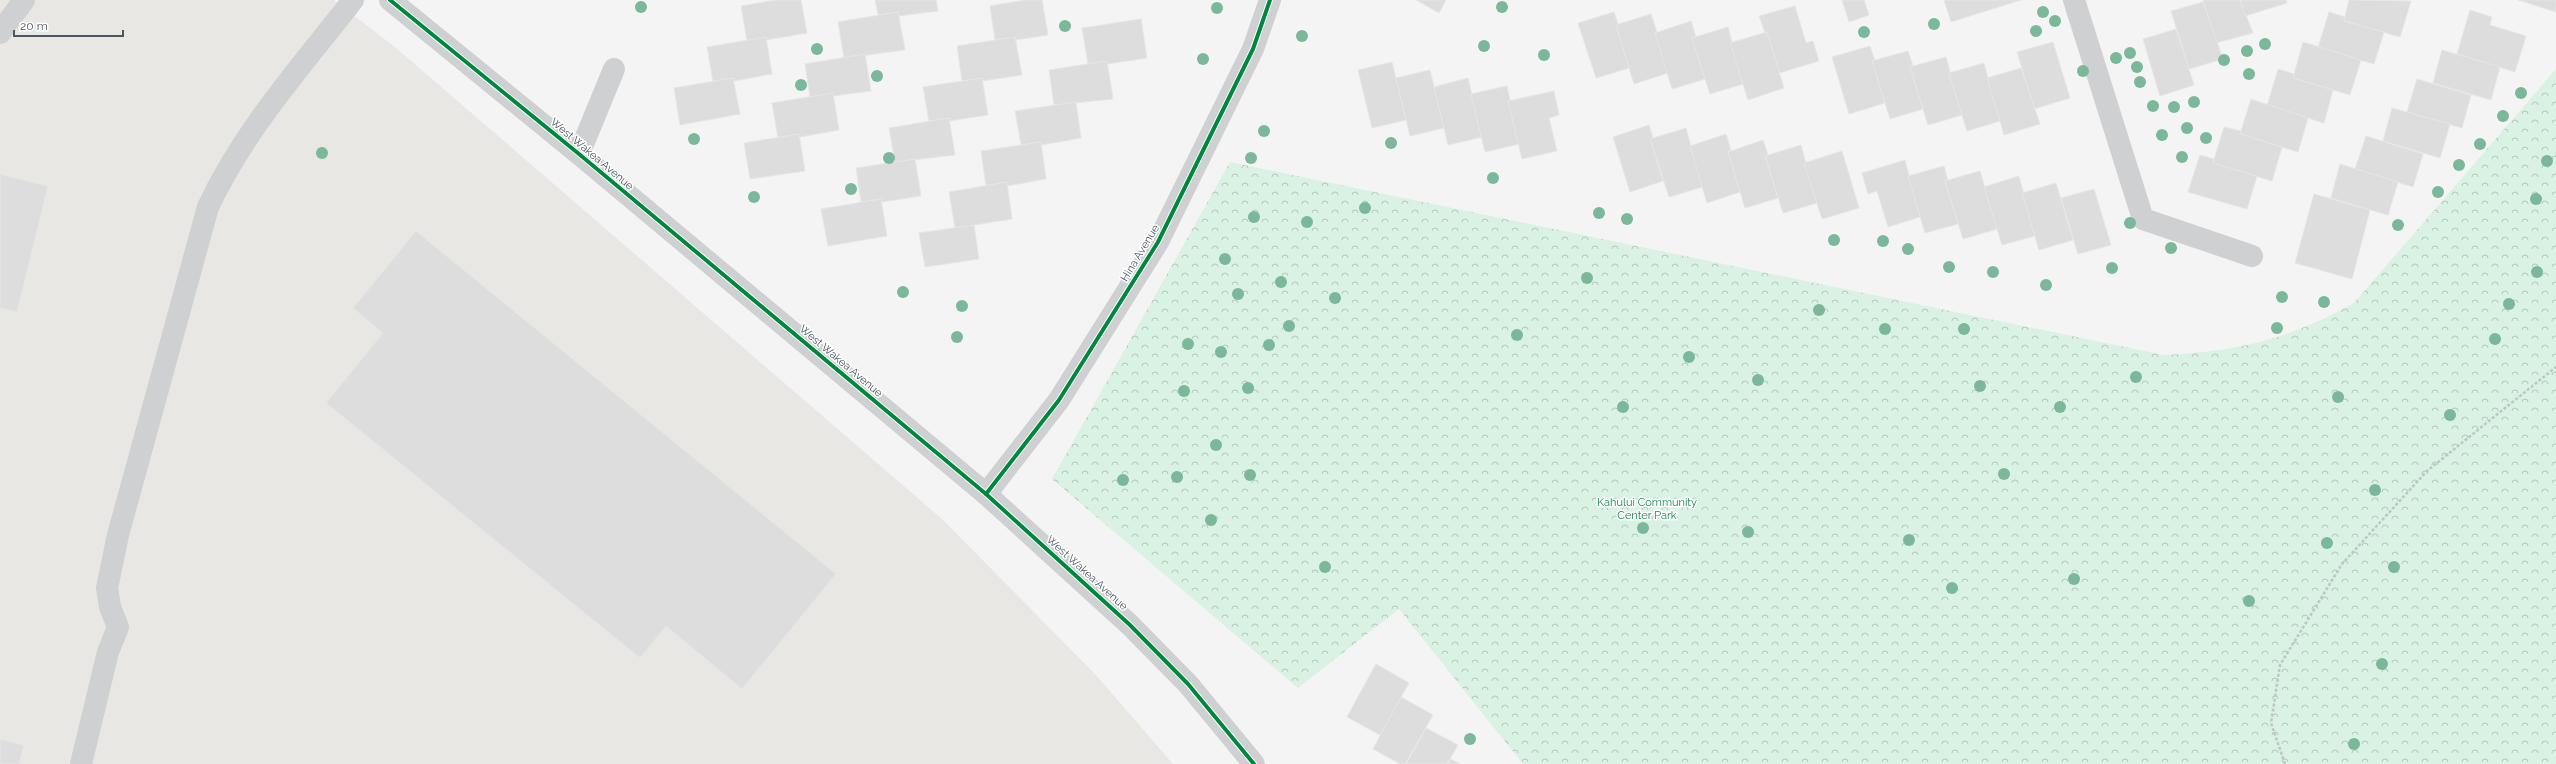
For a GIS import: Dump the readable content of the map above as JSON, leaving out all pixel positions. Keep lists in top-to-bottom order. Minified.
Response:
{"streets":{"street":["West Wakea Avenue","Hina Avenue"]},"crossings":[["West Wakea Avenue","Hina Avenue"]],"parks":["Kahului Community Center Park"],"scale_bar":"20 m"}
